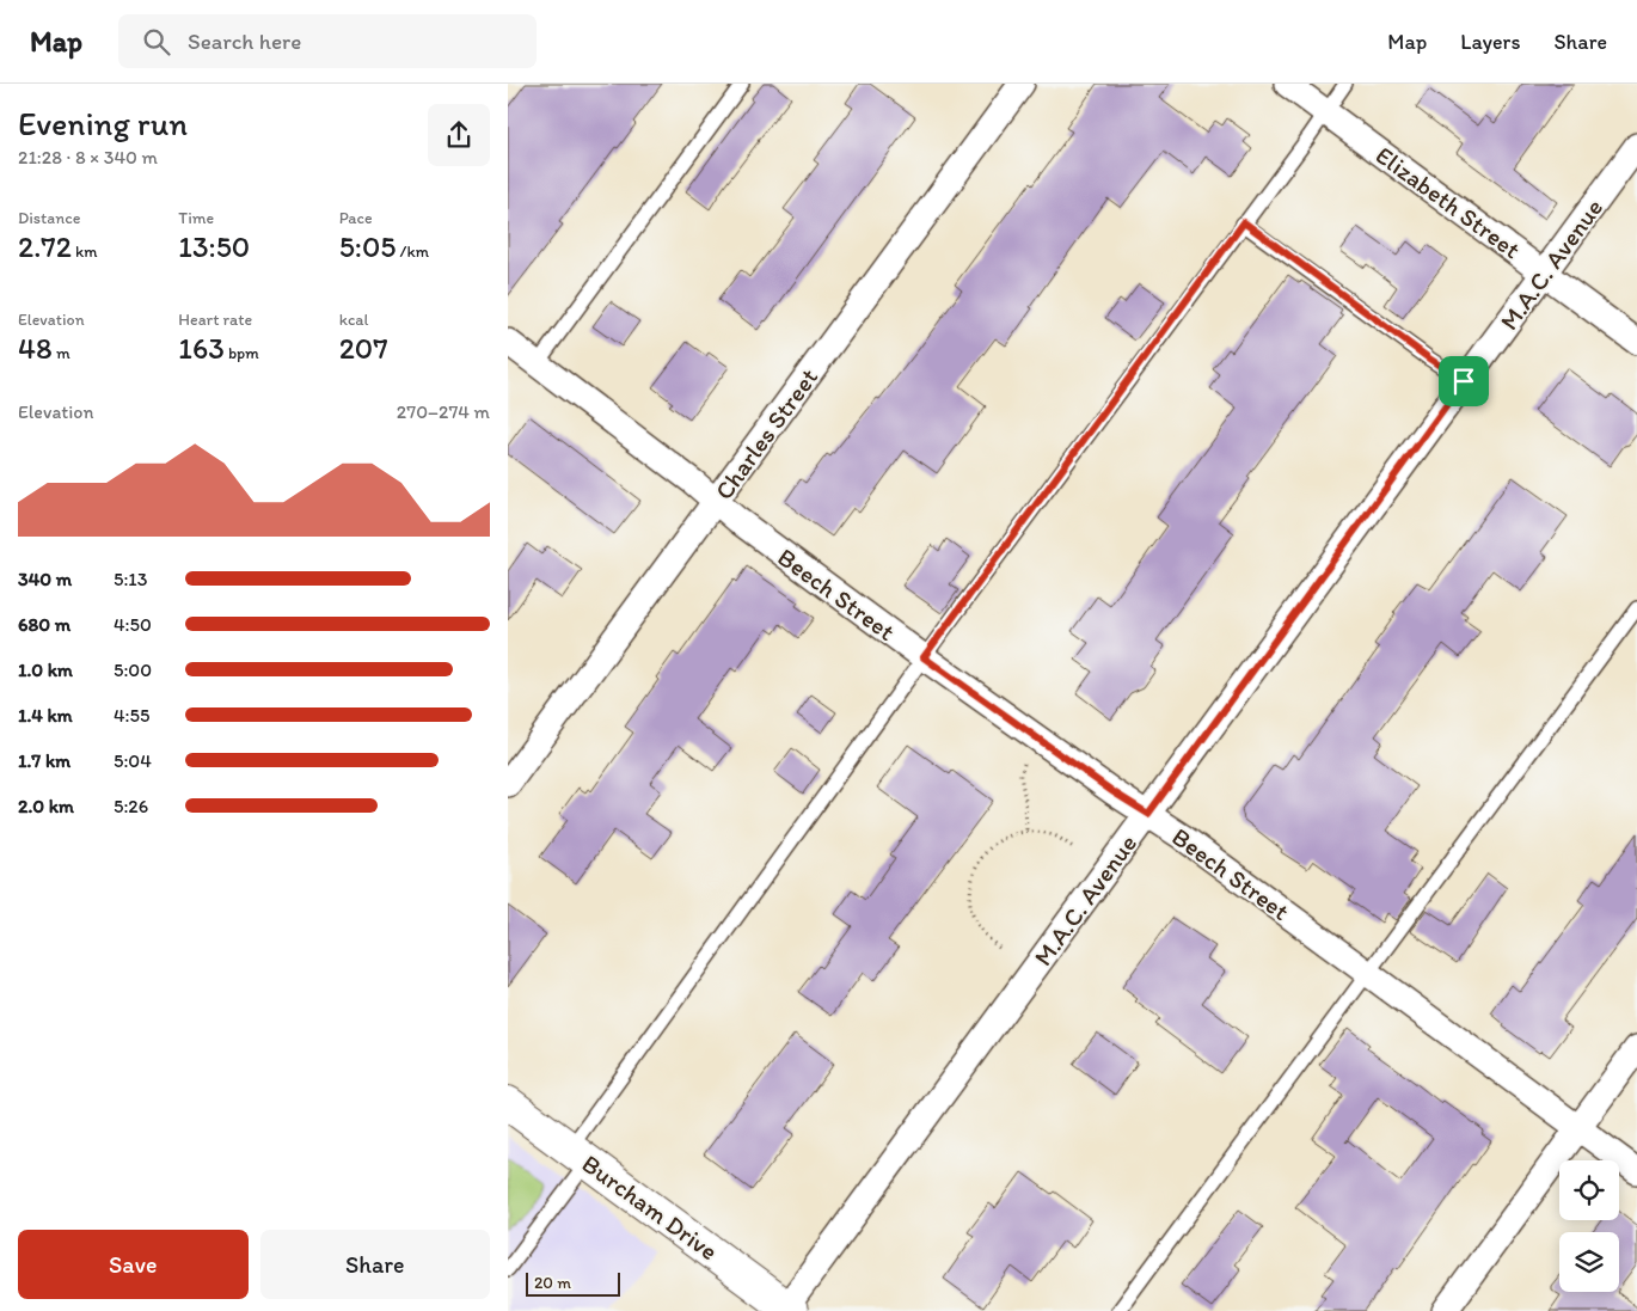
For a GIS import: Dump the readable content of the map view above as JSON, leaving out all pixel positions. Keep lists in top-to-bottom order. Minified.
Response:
{"streets":{"street":["Elizabeth Street","M.A.C. Avenue","Charles Street","Beech Street","Burcham Drive"]},"crossings":[["Elizabeth Street","M.A.C. Avenue"],["M.A.C. Avenue","Beech Street"],["M.A.C. Avenue","Burcham Drive"],["Charles Street","Beech Street"]],"scale_bar":"20 m","page":{"header":"Map","search":"Search here","nav":["Map","Layers","Share"],"heading":["Evening run","21:28 · 8 × 340 m"],"stats":[["Distance","2.72 km"],["Time","13:50"],["Pace","5:05 /km"],["Elevation","48 m"],["Heart rate","163 bpm"],["kcal","207"]],"chart":["Elevation","270–274 m"],"list":[{"name":"340 m","note":"5:13"},{"name":"680 m","note":"4:50"},{"name":"1.0 km","note":"5:00"},{"name":"1.4 km","note":"4:55"},{"name":"1.7 km","note":"5:04"},{"name":"2.0 km","note":"5:26"}],"buttons":["Save","Share"],"scale":"20 m"}}
